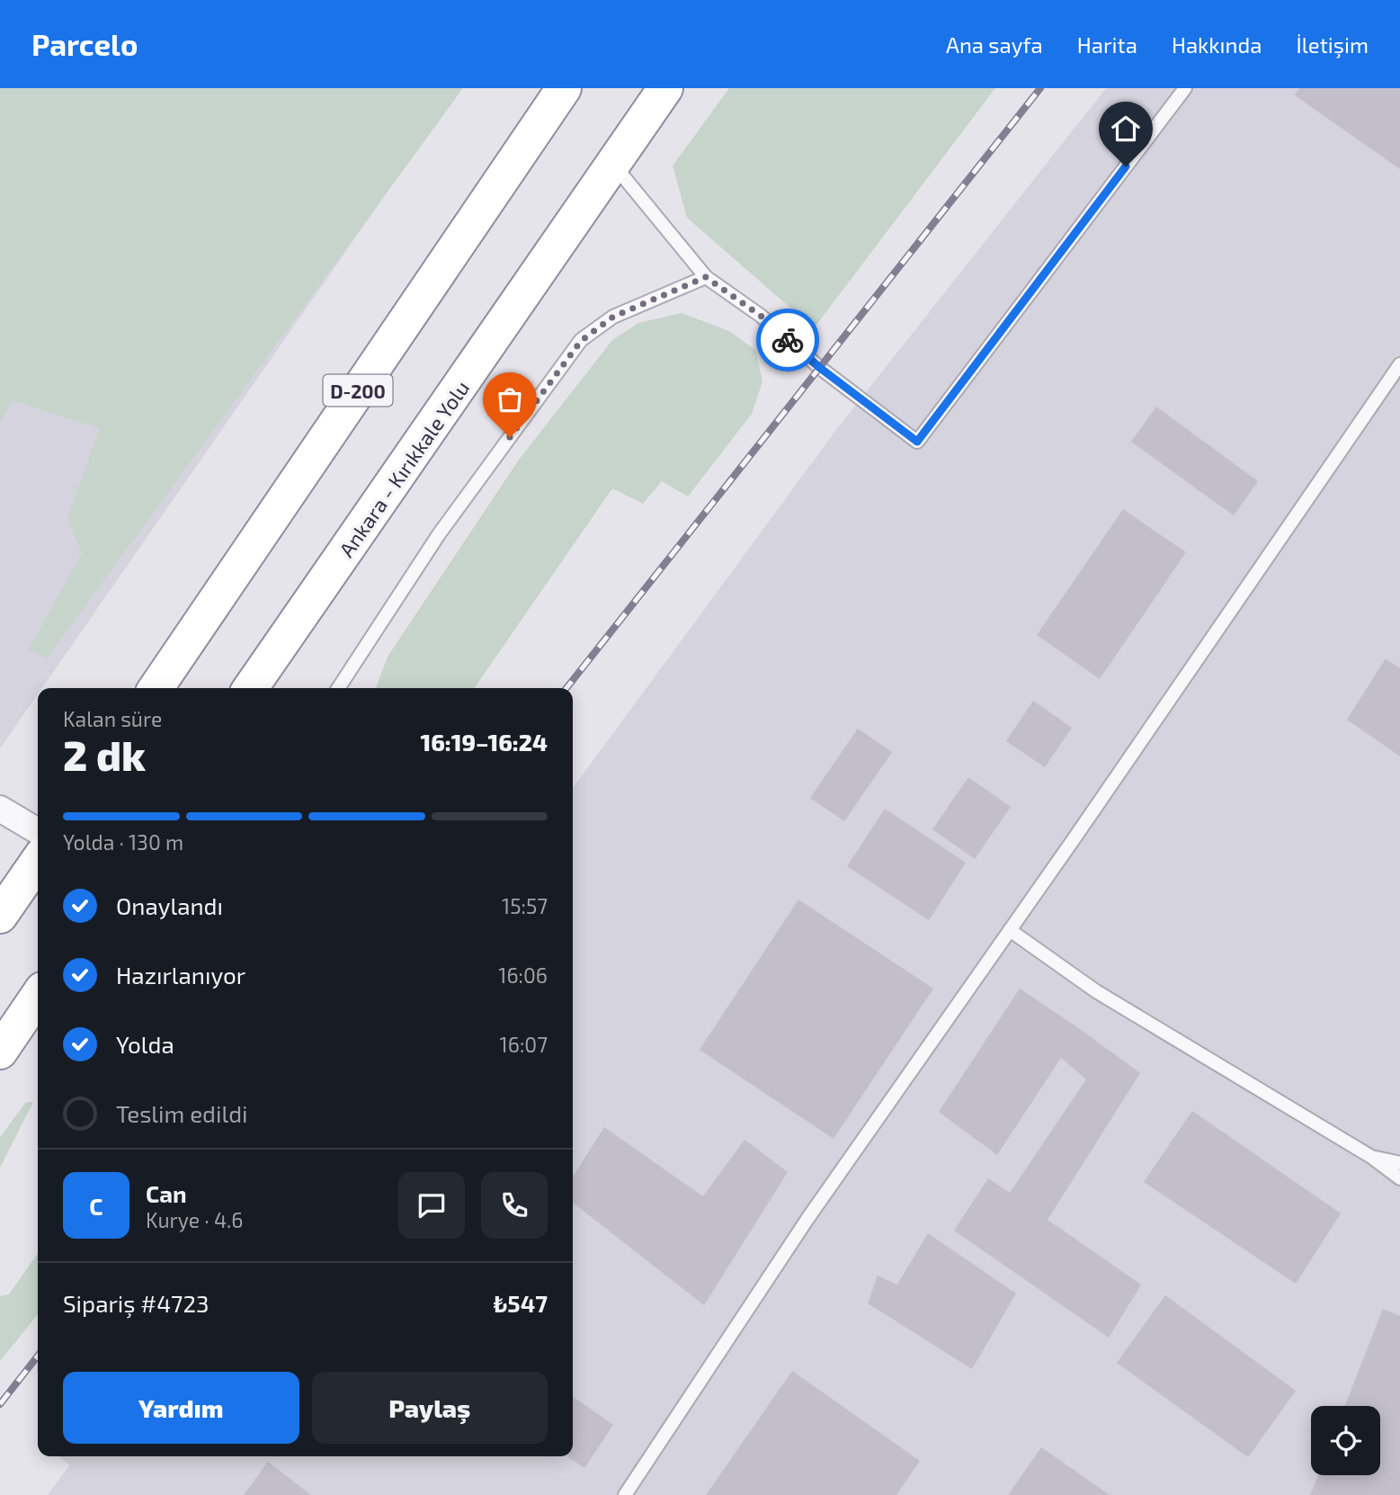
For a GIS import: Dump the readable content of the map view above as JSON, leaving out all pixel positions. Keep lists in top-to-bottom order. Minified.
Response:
{"streets":{"highway":["D-200","Ankara - Kırıkkale Yolu"]},"page":{"header":"Parcelo","nav":["Ana sayfa","Harita","Hakkında","İletişim"],"heading":["2 dk","Kalan süre","16:19–16:24"],"panel":["Can","Kurye · 4.6","Sipariş #4723","₺547"],"bar":"Yolda · 130 m","list":[["Onaylandı","15:57"],["Hazırlanıyor","16:06"],["Yolda","16:07"],"Teslim edildi"],"round":"C","buttons":["Yardım","Paylaş"]}}
